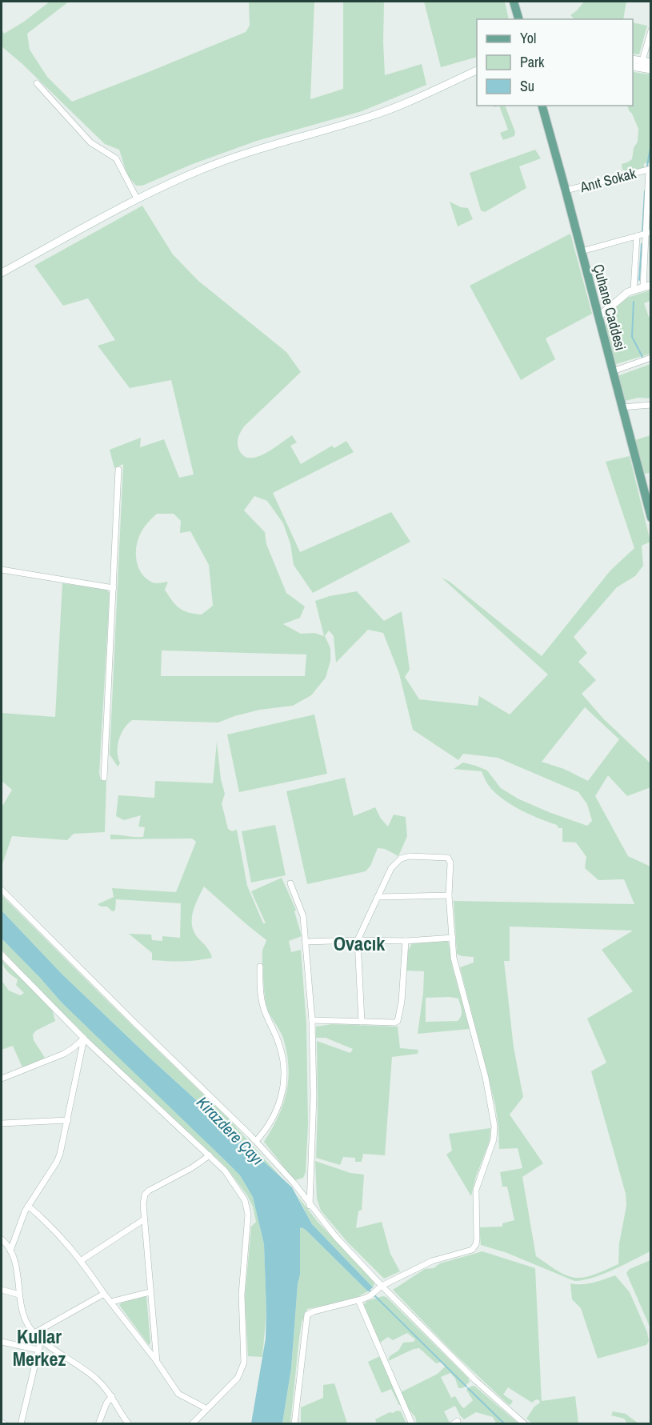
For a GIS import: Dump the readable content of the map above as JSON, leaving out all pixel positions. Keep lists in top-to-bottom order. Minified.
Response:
{"streets":{"main road":["Çuhane Caddesi"],"street":["Anıt Sokak"]},"crossings":[["Anıt Sokak","Çuhane Caddesi"]],"districts":["Ovacık","Kullar Merkez"],"water":["Kirazdere Çayı"],"legend":["Yol","Park","Su"]}
